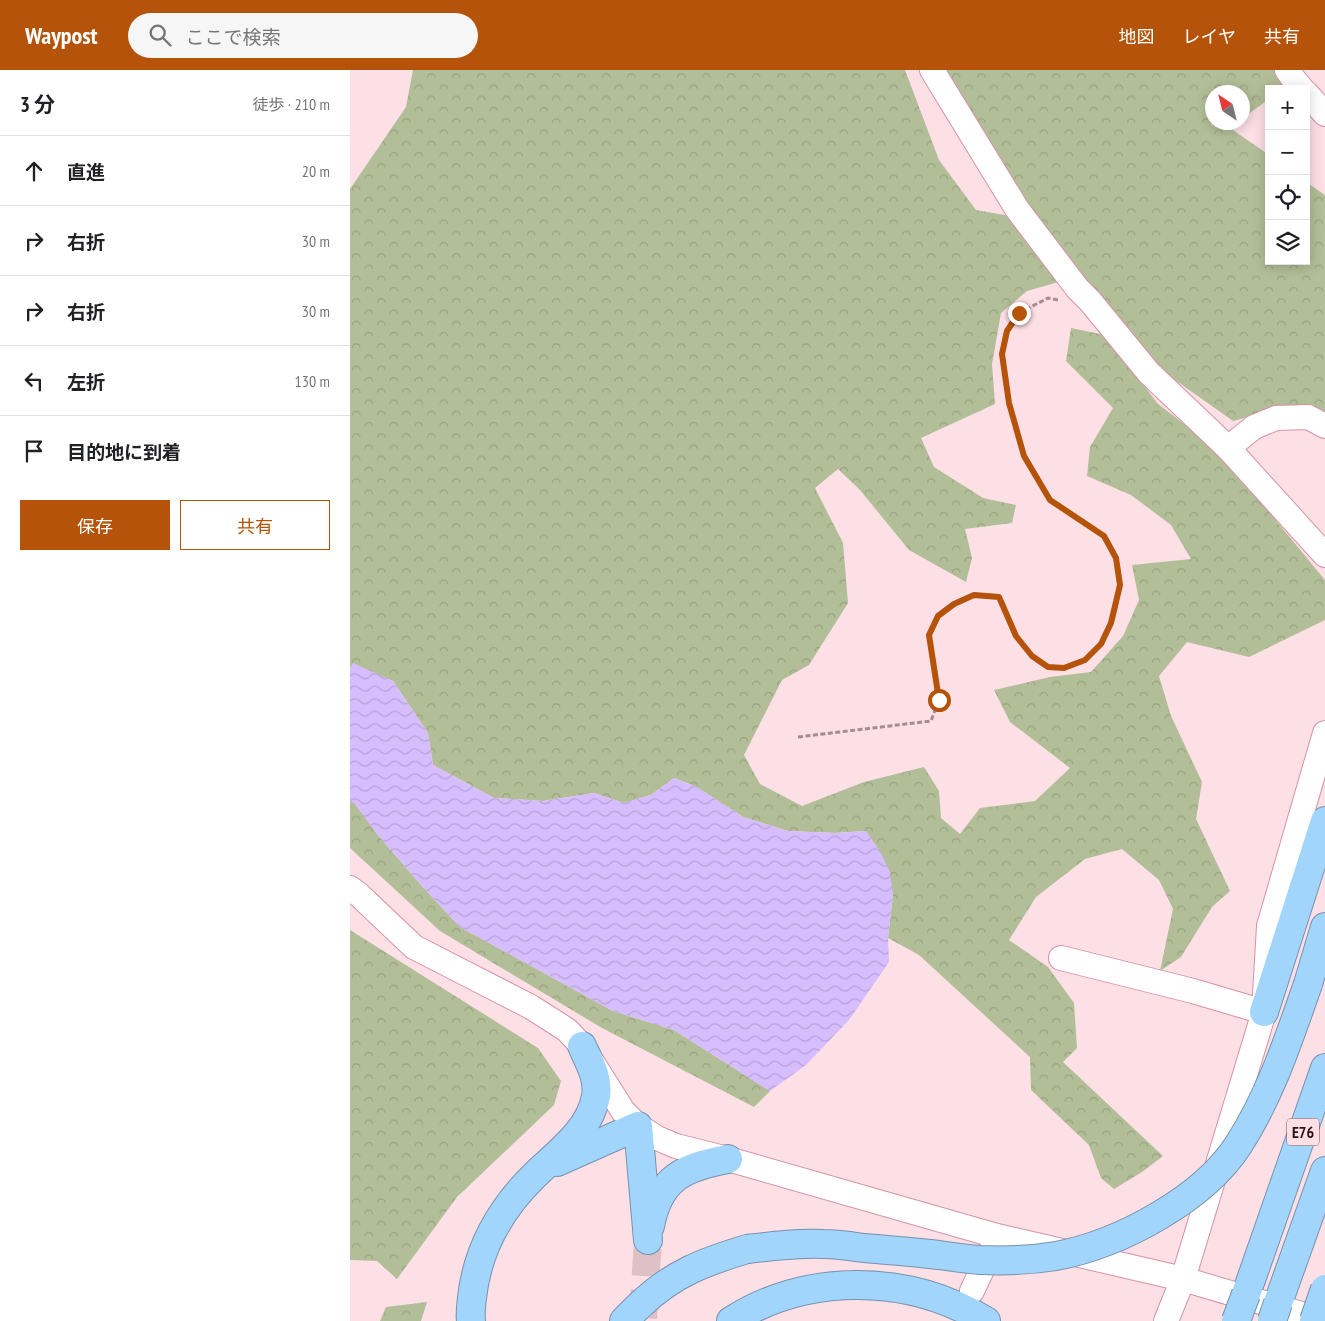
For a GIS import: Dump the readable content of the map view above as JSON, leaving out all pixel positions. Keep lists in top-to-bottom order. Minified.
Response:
{"streets":{"highway":["E76"]},"north":"top left","page":{"header":"Waypost","search":"ここで検索","nav":["地図","レイヤ","共有"],"heading":["3 分","徒歩 · 210 m"],"map_buttons":["+","−"],"list":[["直進","20 m"],["右折","30 m"],["右折","30 m"],["左折","130 m"],"目的地に到着"],"buttons":["保存","共有"]}}
